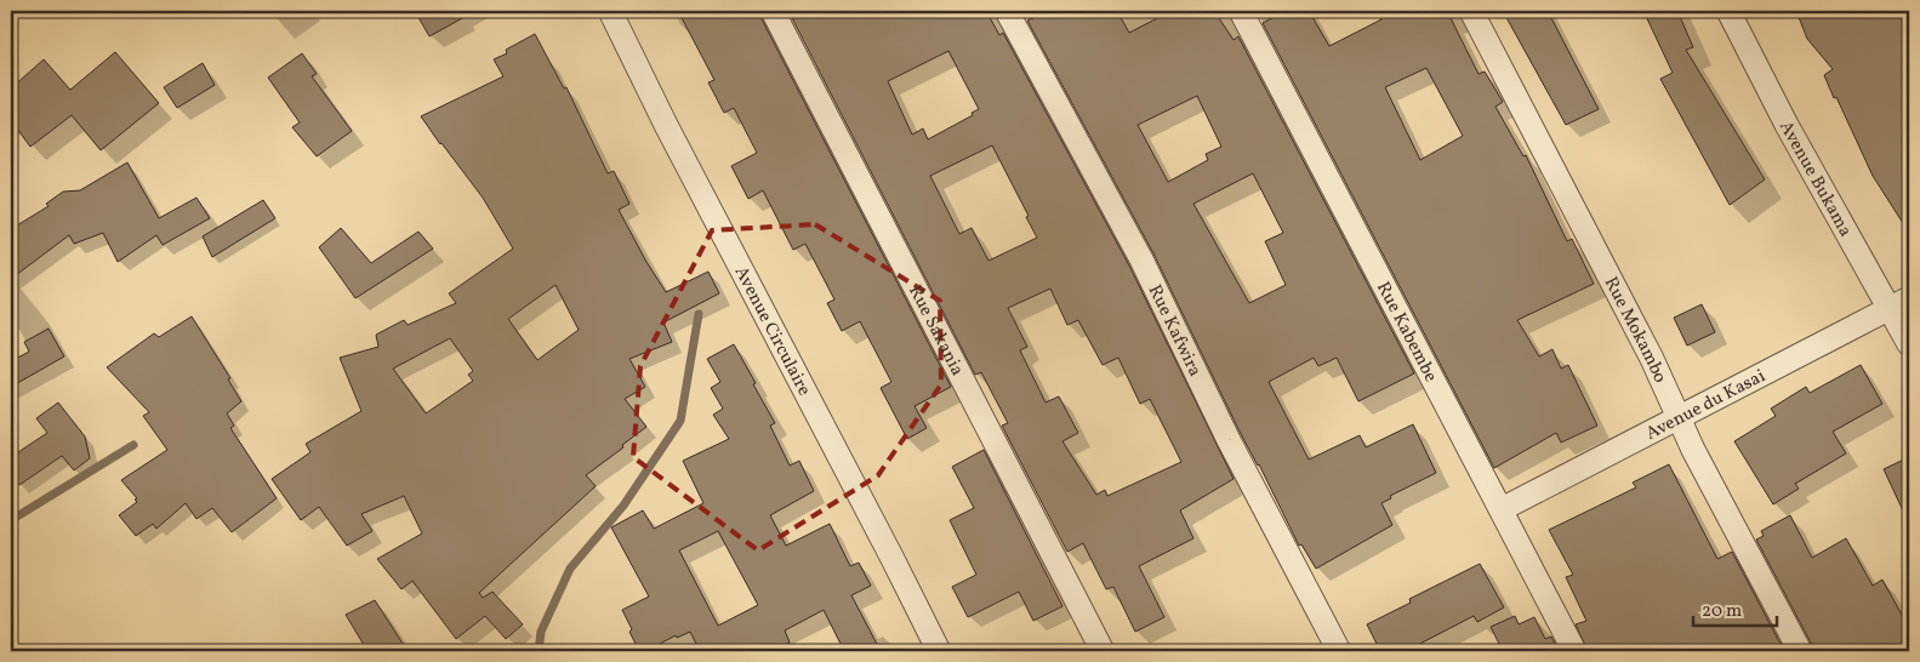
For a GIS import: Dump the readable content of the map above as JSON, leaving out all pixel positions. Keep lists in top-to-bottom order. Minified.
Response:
{"streets":{"street":["Avenue Bukama","Rue Kafwira","Avenue Circulaire","Rue Sakania","Rue Kabembe","Rue Mokambo","Avenue du Kasai"]},"crossings":[["Avenue Bukama","Avenue du Kasai"],["Rue Kabembe","Avenue du Kasai"],["Rue Mokambo","Avenue du Kasai"]],"scale_bar":"20 m"}
